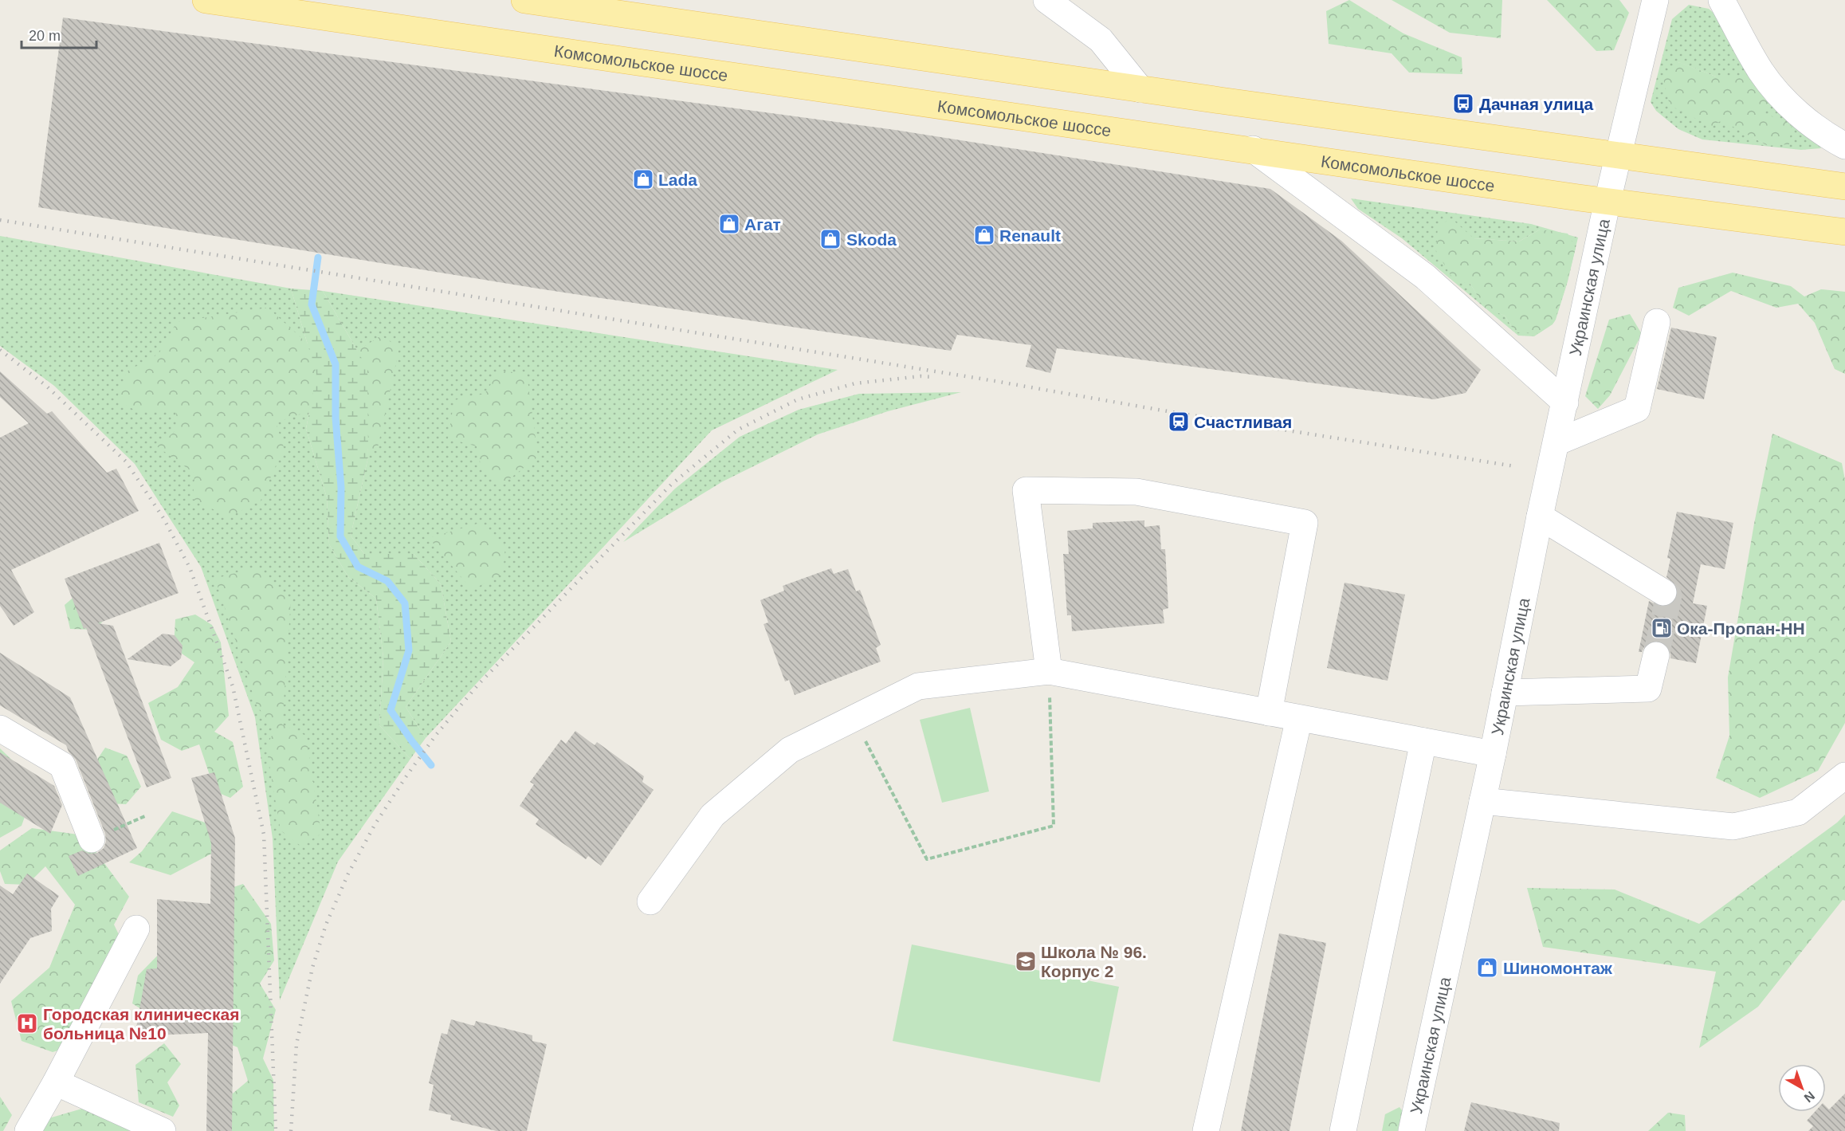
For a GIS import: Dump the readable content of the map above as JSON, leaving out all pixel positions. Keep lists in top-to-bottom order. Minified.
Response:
{"streets":{"main road":["Комсомольское шоссе"],"street":["Украинская улица"]},"crossings":[["Комсомольское шоссе","Украинская улица"]],"places":{"bus stop":["Дачная улица"],"shop":["Lada","Агат","Renault","Skoda","Шиномонтаж"],"station":["Счастливая"],"fuel station":["Ока-Пропан-НН"],"school or university":["Школа № 96. Корпус 2"],"hospital":["Городская клиническая больница №10"]},"scale_bar":"20 m","north":"bottom right"}
